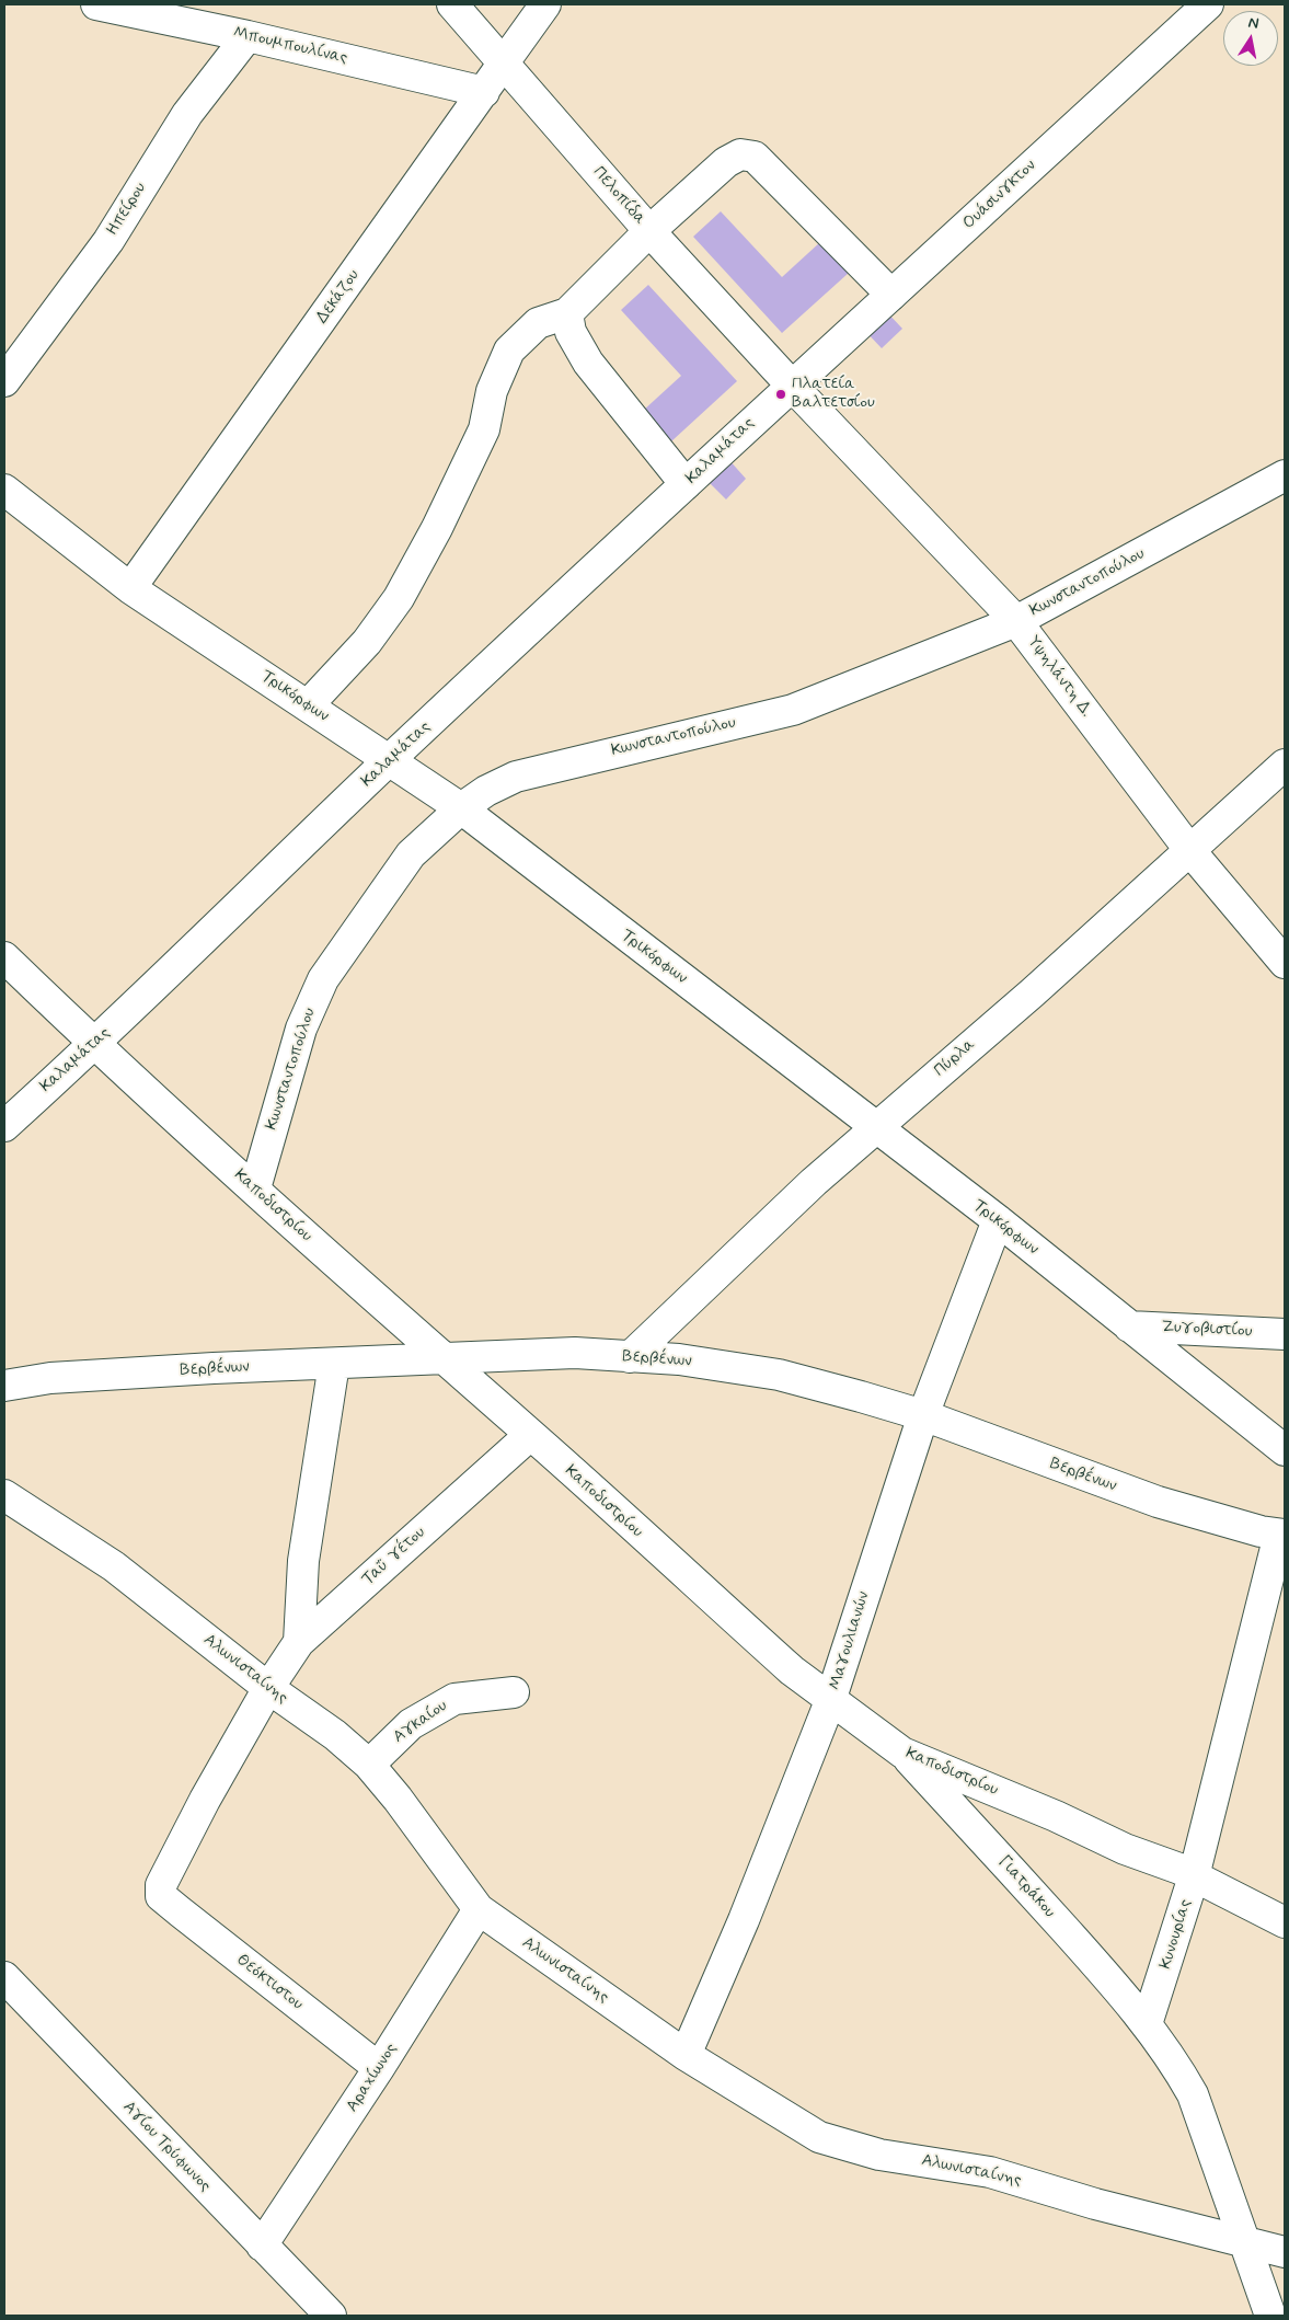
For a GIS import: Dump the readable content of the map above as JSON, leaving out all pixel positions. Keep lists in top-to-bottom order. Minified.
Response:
{"streets":{"street":["Μπουμπουλίνας","Ουάσινγκτον","Πελοπίδα","Ηπείρου","Δεκάζου","Καλαμάτας","Κωνσταντοπούλου","Υψηλάντη Δ.","Τρικόρφων","Πύρλα","Καποδιστρίου","Ζυγοβιστίου","Βερβένων","Ταΰγέτου","Μαγουλιανών","Αλωνισταίνης","Αγκαίου","Γιατράκου","Κυνουρίας","Θεόκτιστου","Αραχίωνος","Αγίου Τρύφωνος"]},"crossings":[["Μπουμπουλίνας","Ηπείρου"],["Μπουμπουλίνας","Δεκάζου"],["Ουάσινγκτον","Πελοπίδα"],["Ουάσινγκτον","Καλαμάτας"],["Ουάσινγκτον","Υψηλάντη Δ."],["Πελοπίδα","Δεκάζου"],["Πελοπίδα","Καλαμάτας"],["Πελοπίδα","Υψηλάντη Δ."],["Δεκάζου","Τρικόρφων"],["Καλαμάτας","Υψηλάντη Δ."],["Καλαμάτας","Τρικόρφων"],["Καλαμάτας","Καποδιστρίου"],["Κωνσταντοπούλου","Υψηλάντη Δ."],["Κωνσταντοπούλου","Τρικόρφων"],["Κωνσταντοπούλου","Καποδιστρίου"],["Υψηλάντη Δ.","Πύρλα"],["Τρικόρφων","Πύρλα"],["Τρικόρφων","Ζυγοβιστίου"],["Τρικόρφων","Μαγουλιανών"],["Πύρλα","Βερβένων"],["Καποδιστρίου","Βερβένων"],["Καποδιστρίου","Ταΰγέτου"],["Καποδιστρίου","Μαγουλιανών"],["Καποδιστρίου","Γιατράκου"],["Καποδιστρίου","Κυνουρίας"],["Βερβένων","Μαγουλιανών"],["Βερβένων","Κυνουρίας"],["Ταΰγέτου","Αλωνισταίνης"],["Ταΰγέτου","Θεόκτιστου"],["Μαγουλιανών","Αλωνισταίνης"],["Αλωνισταίνης","Αγκαίου"],["Αλωνισταίνης","Αραχίωνος"],["Γιατράκου","Κυνουρίας"],["Θεόκτιστου","Αραχίωνος"],["Αραχίωνος","Αγίου Τρύφωνος"]],"places":["Πλατεία Βαλτετσίου"],"north":"top"}
